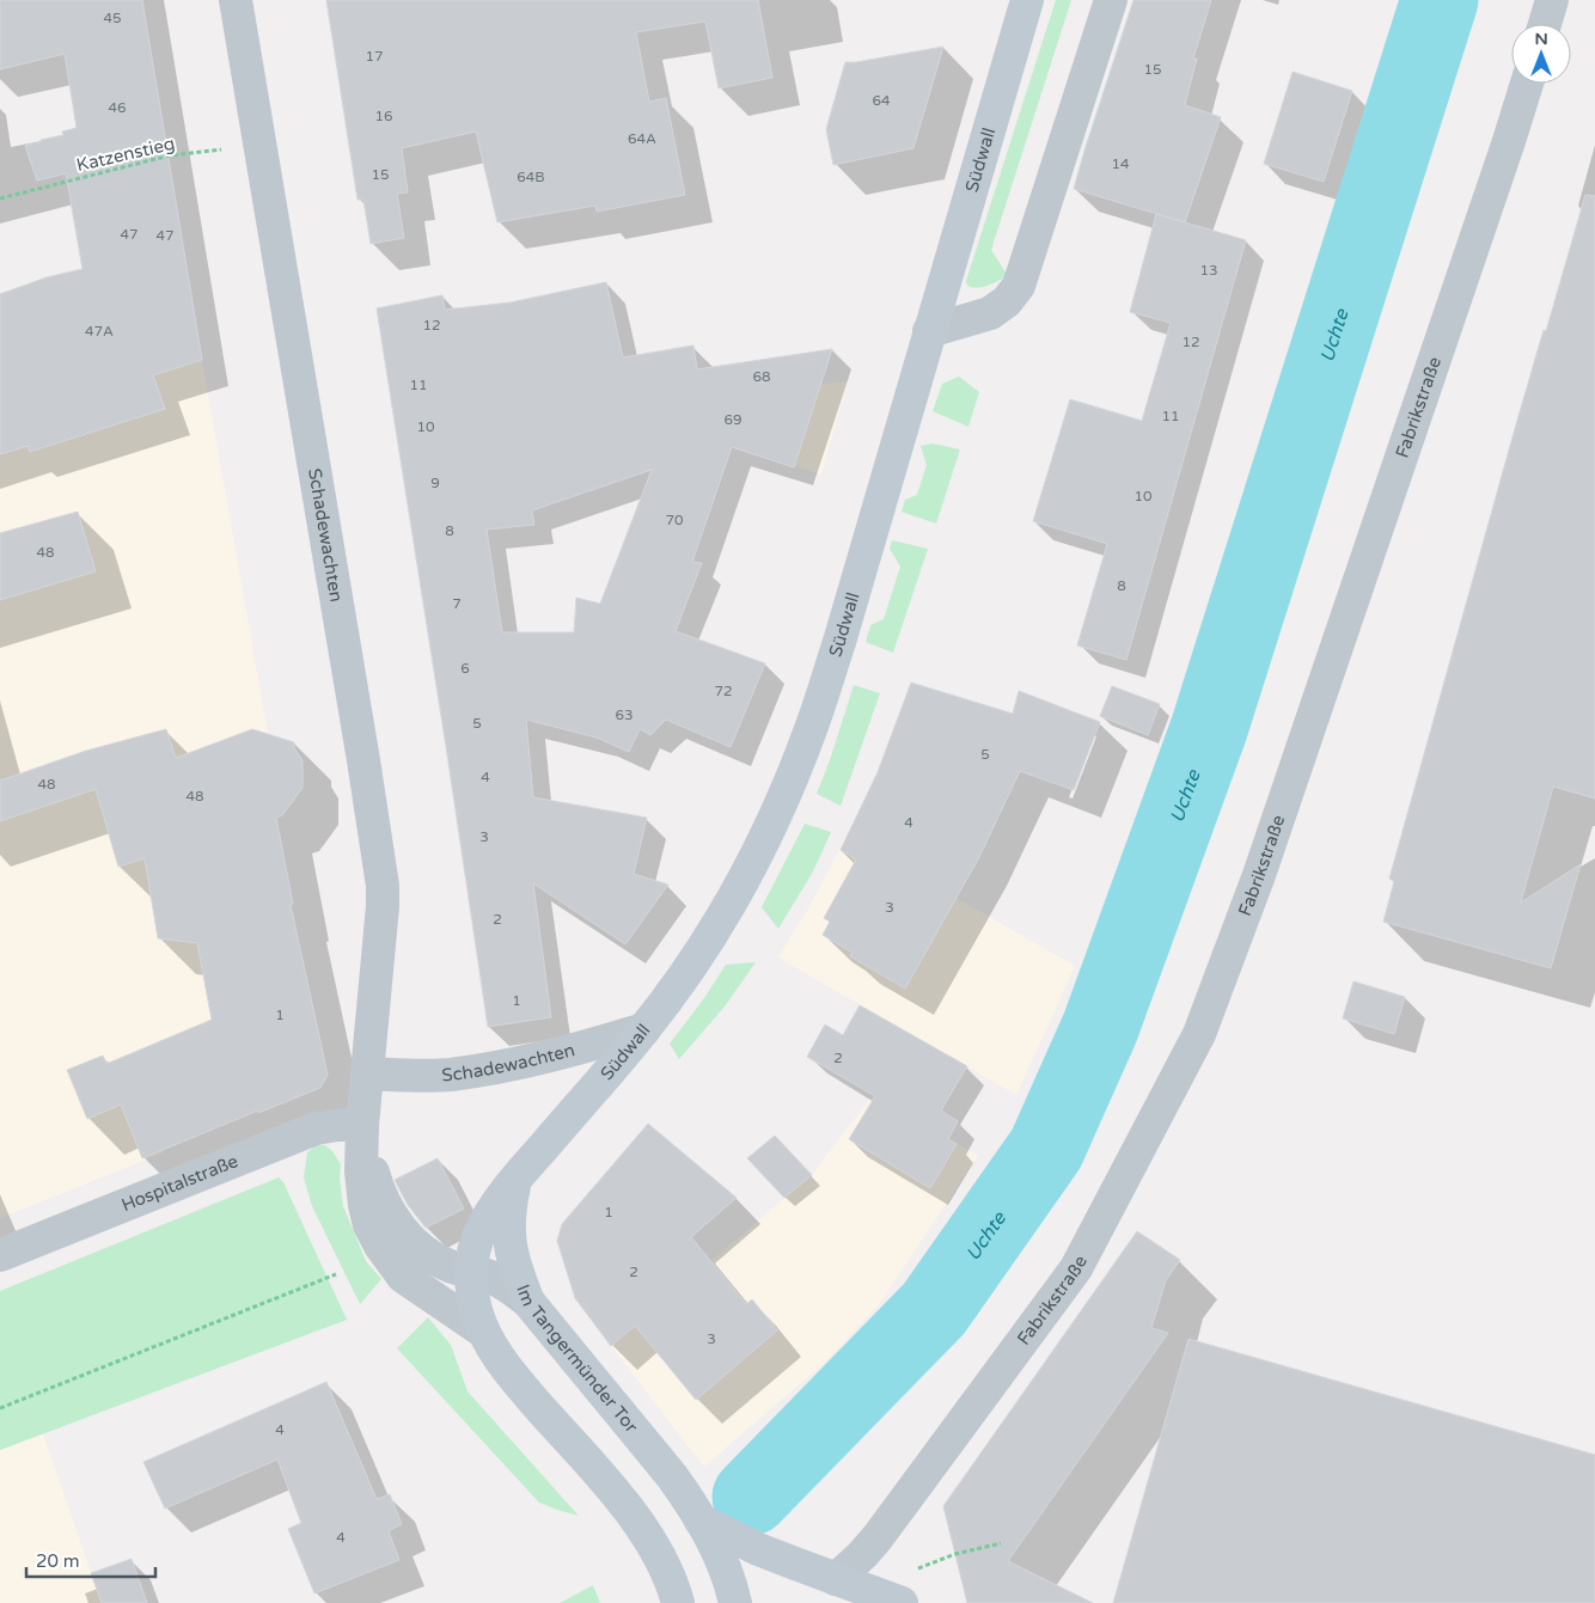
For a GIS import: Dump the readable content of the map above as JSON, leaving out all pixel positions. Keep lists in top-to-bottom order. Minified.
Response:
{"streets":{"main road":["Südwall","Im Tangermünder Tor"],"street":["Fabrikstraße","Schadewachten","Hospitalstraße"],"path":["Katzenstieg"]},"crossings":[["Katzenstieg","Schadewachten"],["Südwall","Schadewachten"],["Südwall","Im Tangermünder Tor"],["Schadewachten","Hospitalstraße"],["Schadewachten","Im Tangermünder Tor"]],"water":["Uchte"],"house_numbers":["45","17","15","64","46","16","64A","14","15","64B","47","47","13","12","47A","12","68","11","11","69","10","9","10","70","8","48","8","7","6","72","63","5","5","4","48","48","4","3","3","2","1","1","2","1","2","3","4","4"],"scale_bar":"20 m","north":"top"}
